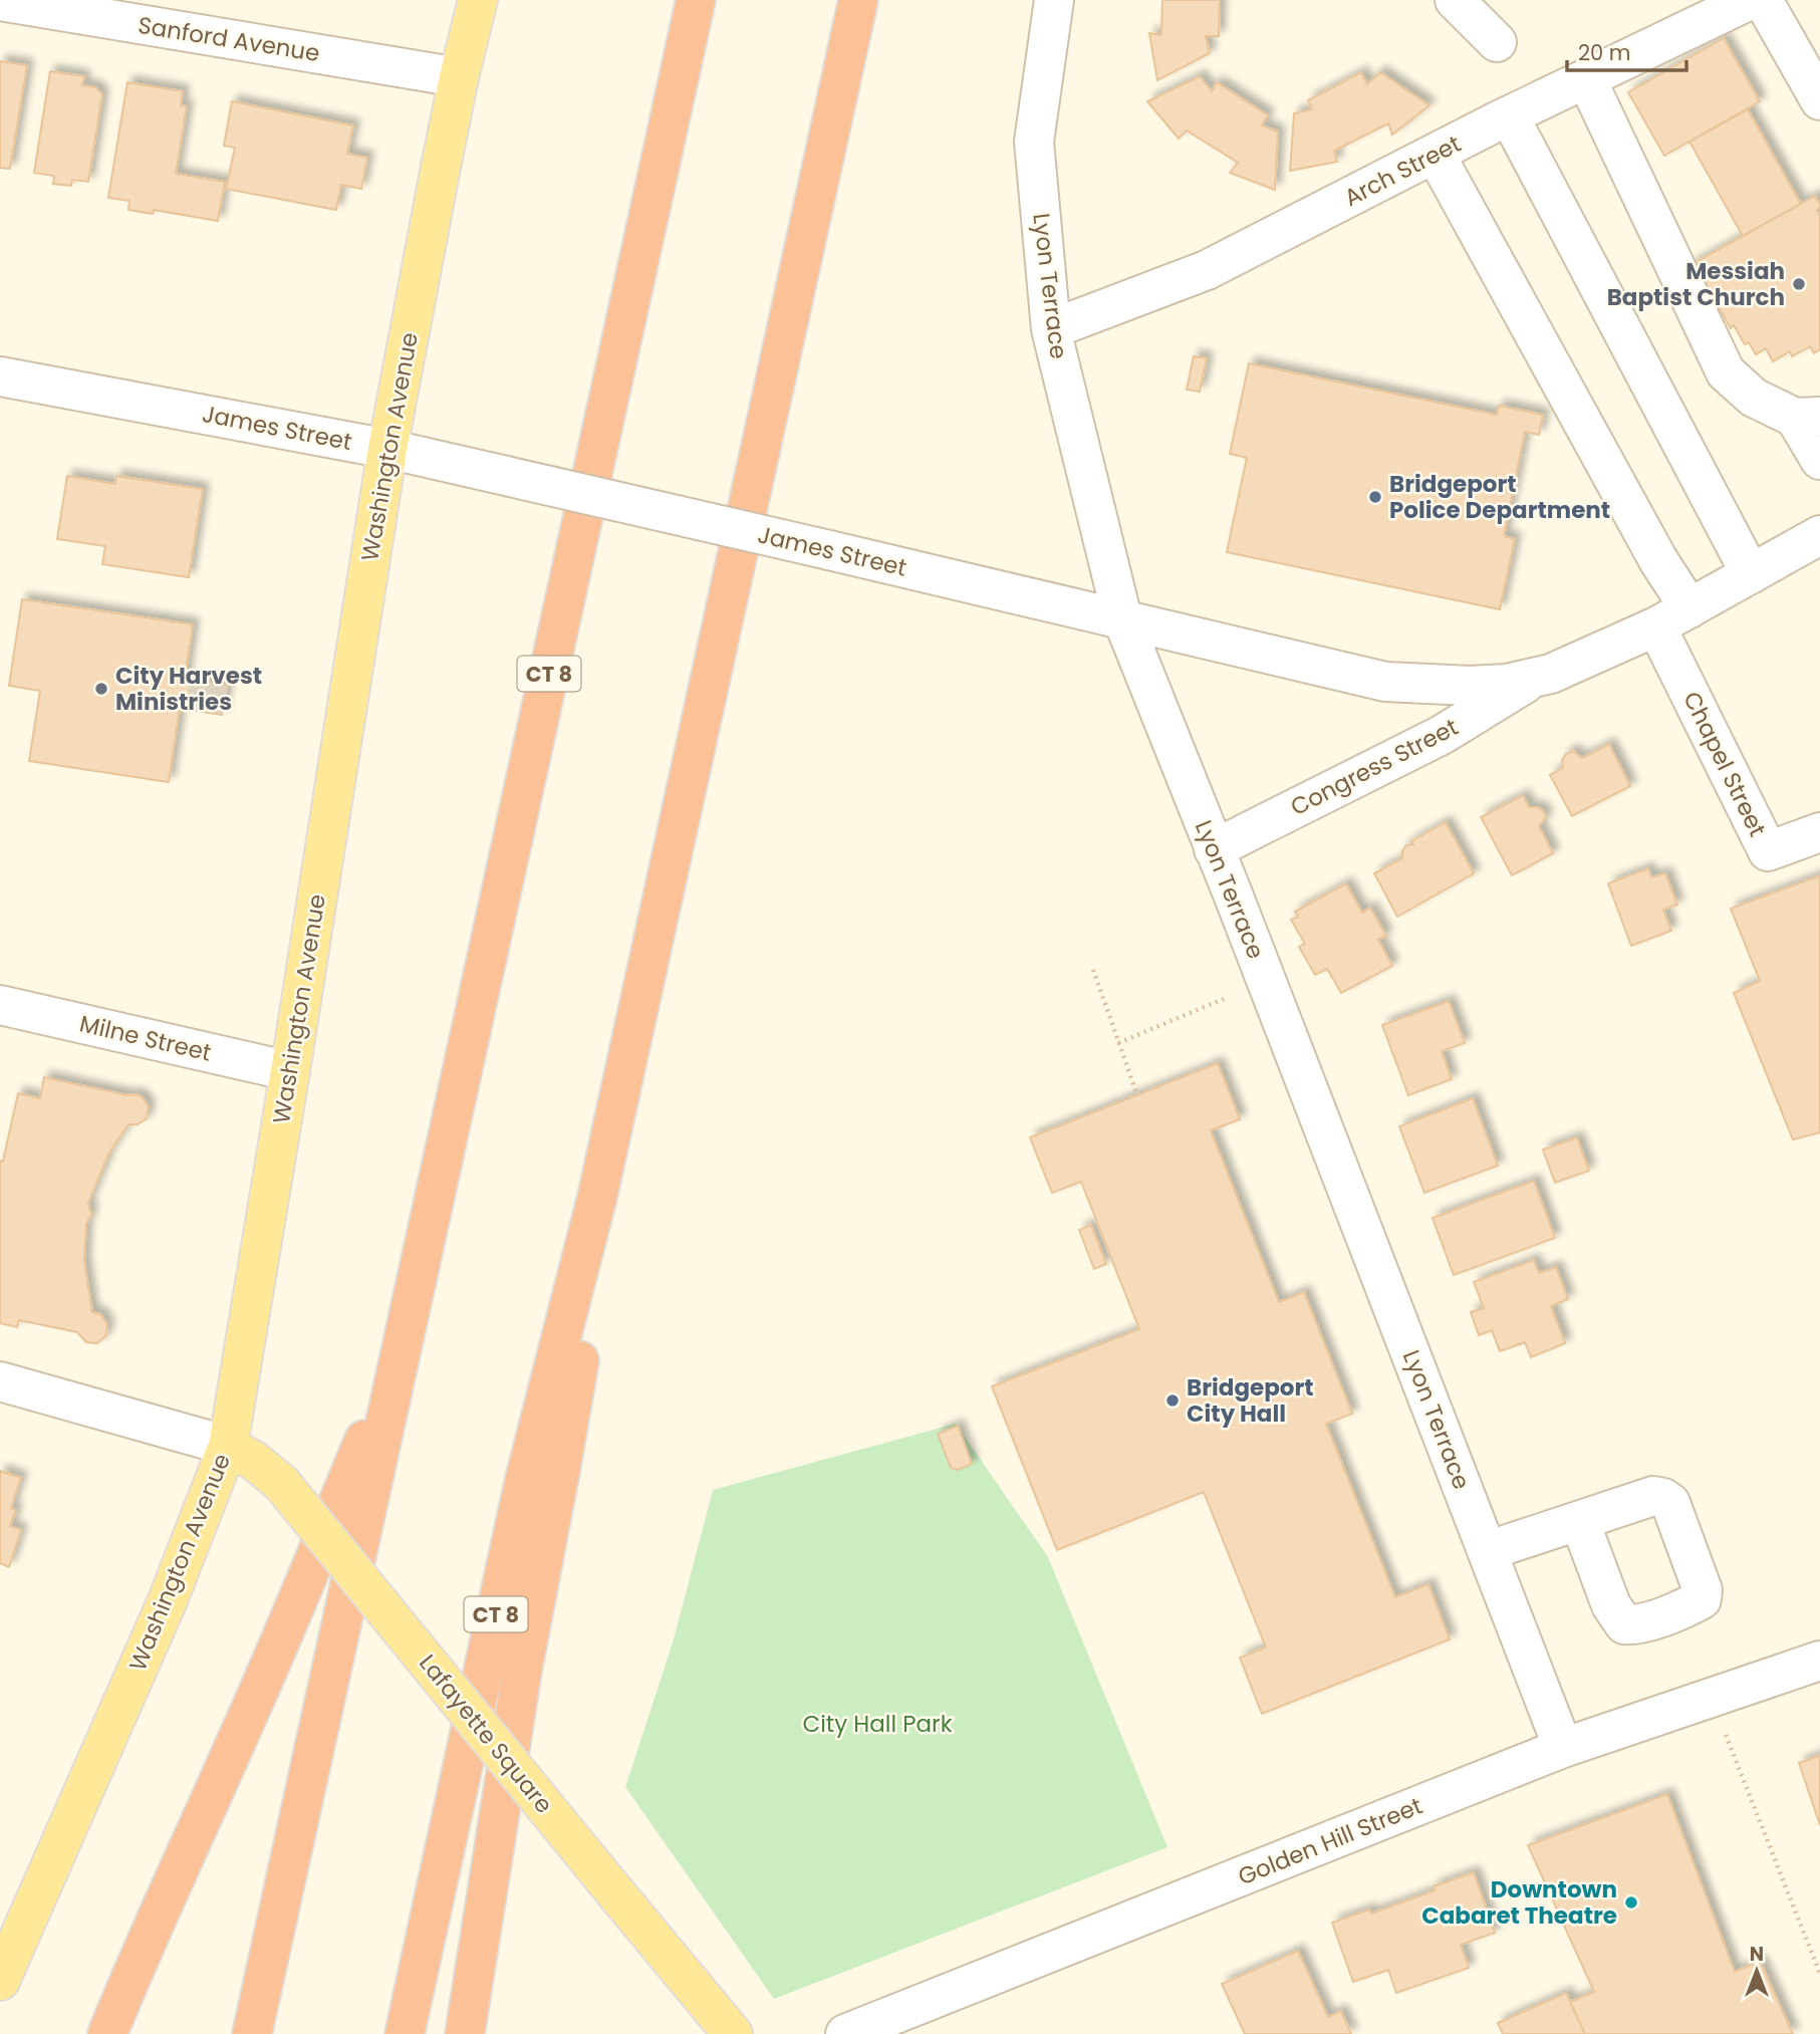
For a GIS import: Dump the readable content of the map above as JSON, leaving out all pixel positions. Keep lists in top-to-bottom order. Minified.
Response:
{"streets":{"highway":["CT 8"],"main road":["Washington Avenue","Lafayette Square"],"street":["Sanford Avenue","Arch Street","Lyon Terrace","James Street","Chapel Street","Congress Street","Milne Street","Golden Hill Street"]},"crossings":[["Sanford Avenue","Washington Avenue"],["Arch Street","Lyon Terrace"],["Lyon Terrace","James Street"],["Lyon Terrace","Congress Street"],["Lyon Terrace","Golden Hill Street"],["James Street","Washington Avenue"],["James Street","Chapel Street"],["James Street","Congress Street"],["Washington Avenue","Milne Street"],["Washington Avenue","Lafayette Square"]],"parks":["City Hall Park"],"places":["Messiah Baptist Church","Bridgeport Police Department","City Harvest Ministries","Bridgeport City Hall","Downtown Cabaret Theatre"],"scale_bar":"20 m","north":"top"}
